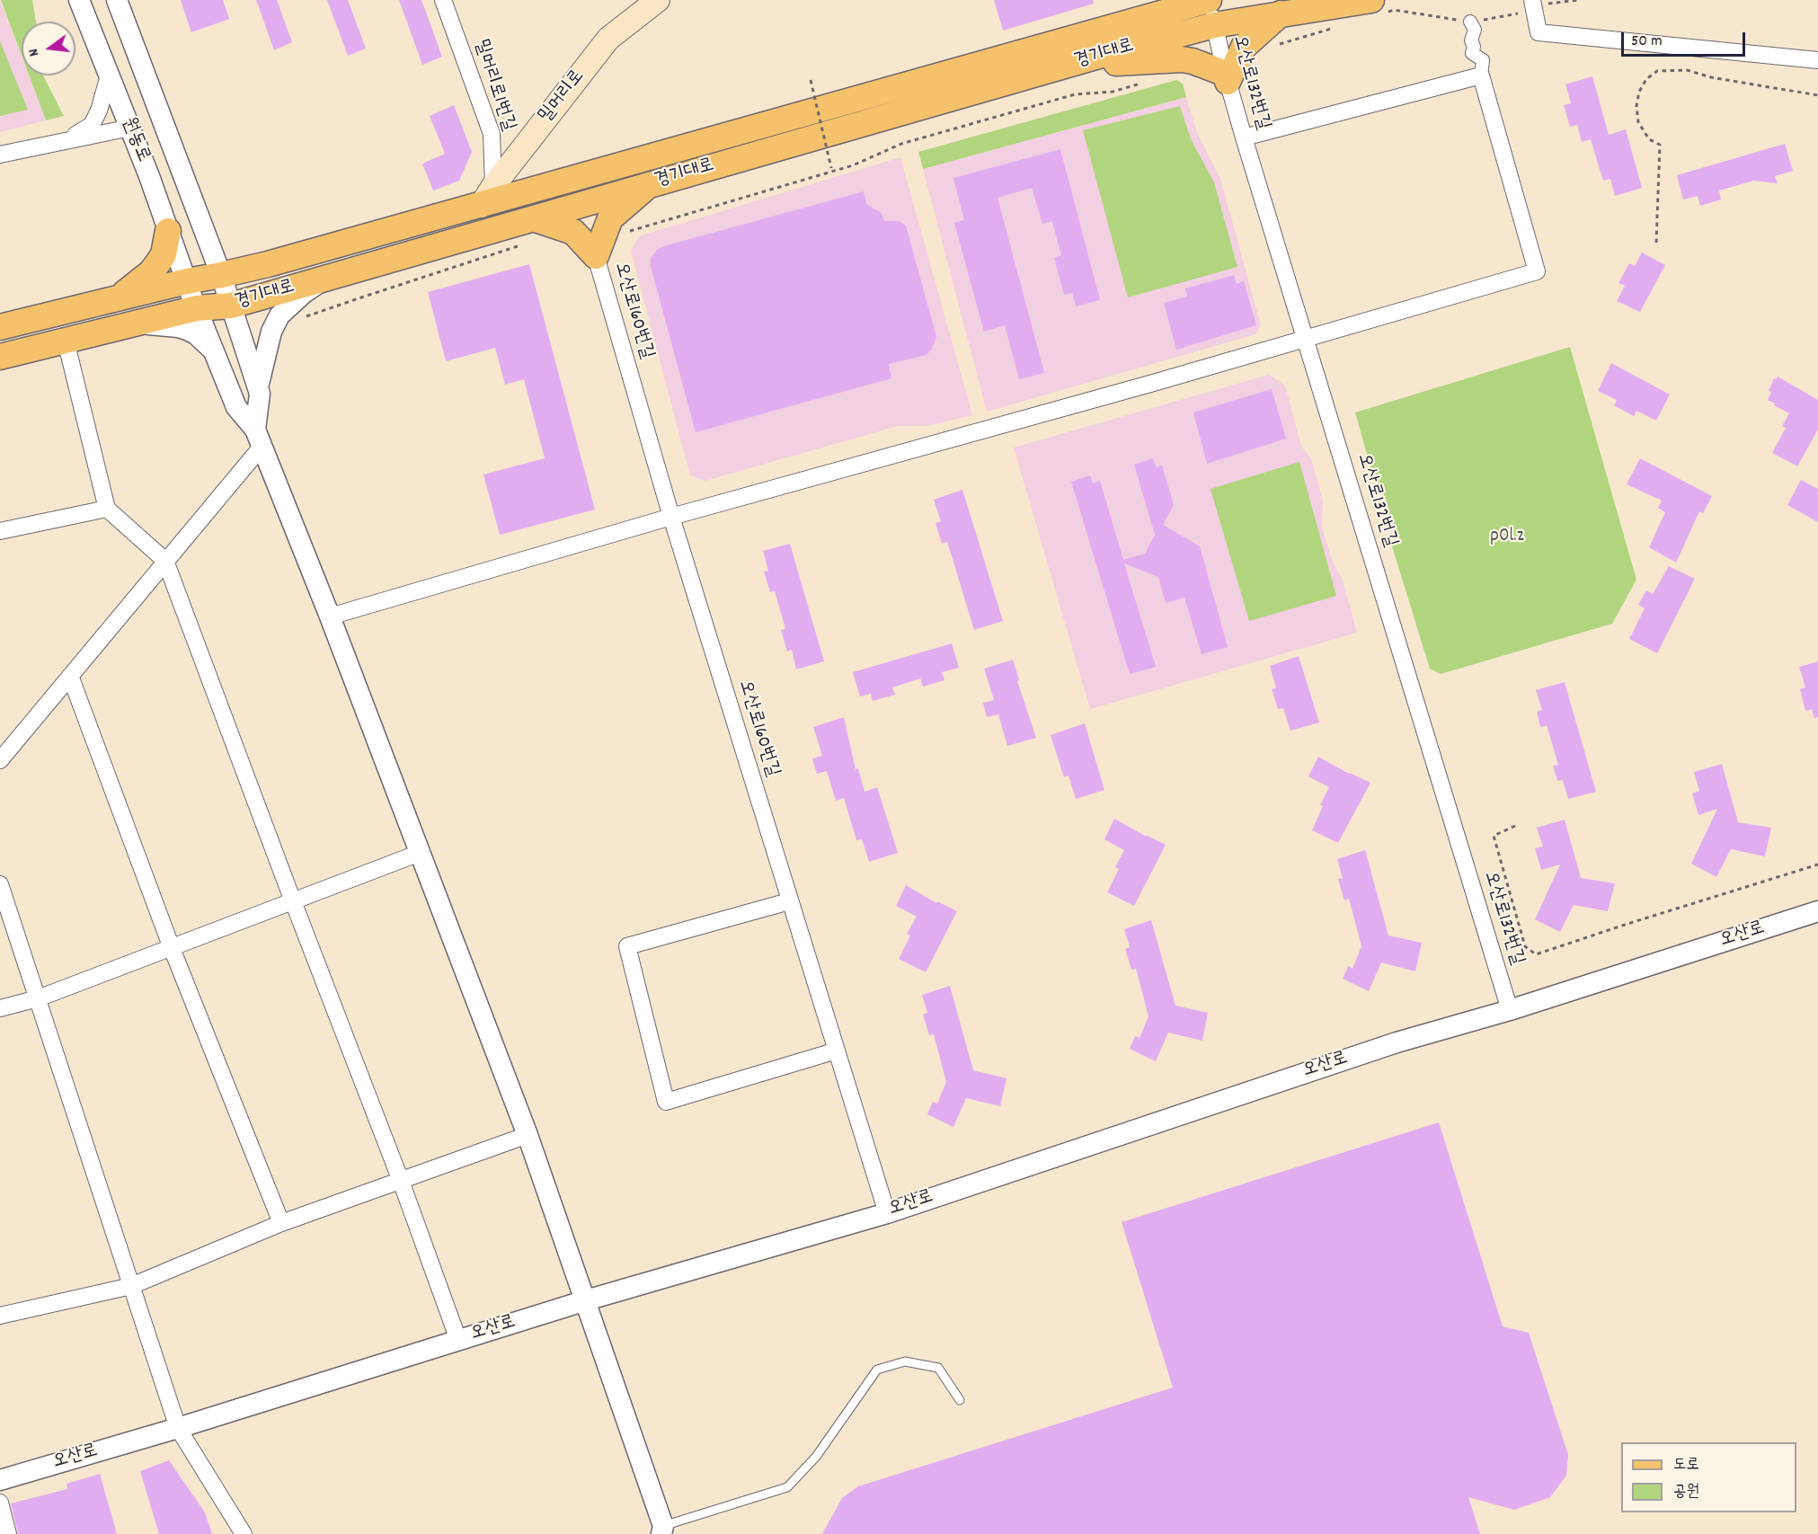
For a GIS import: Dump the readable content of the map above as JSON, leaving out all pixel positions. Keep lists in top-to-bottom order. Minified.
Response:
{"streets":{"main road":["경기대로","밀머리로"],"street":["오산로132번길","밀머리로1번길","원동로","오산로160번길","오산로"]},"crossings":[["경기대로","오산로132번길"],["경기대로","밀머리로1번길"],["경기대로","밀머리로"],["경기대로","원동로"],["오산로132번길","오산로"],["밀머리로1번길","밀머리로"],["오산로160번길","오산로"]],"parks":["p0l.z"],"legend":["도로","공원"],"scale_bar":"50 m","north":"left"}
